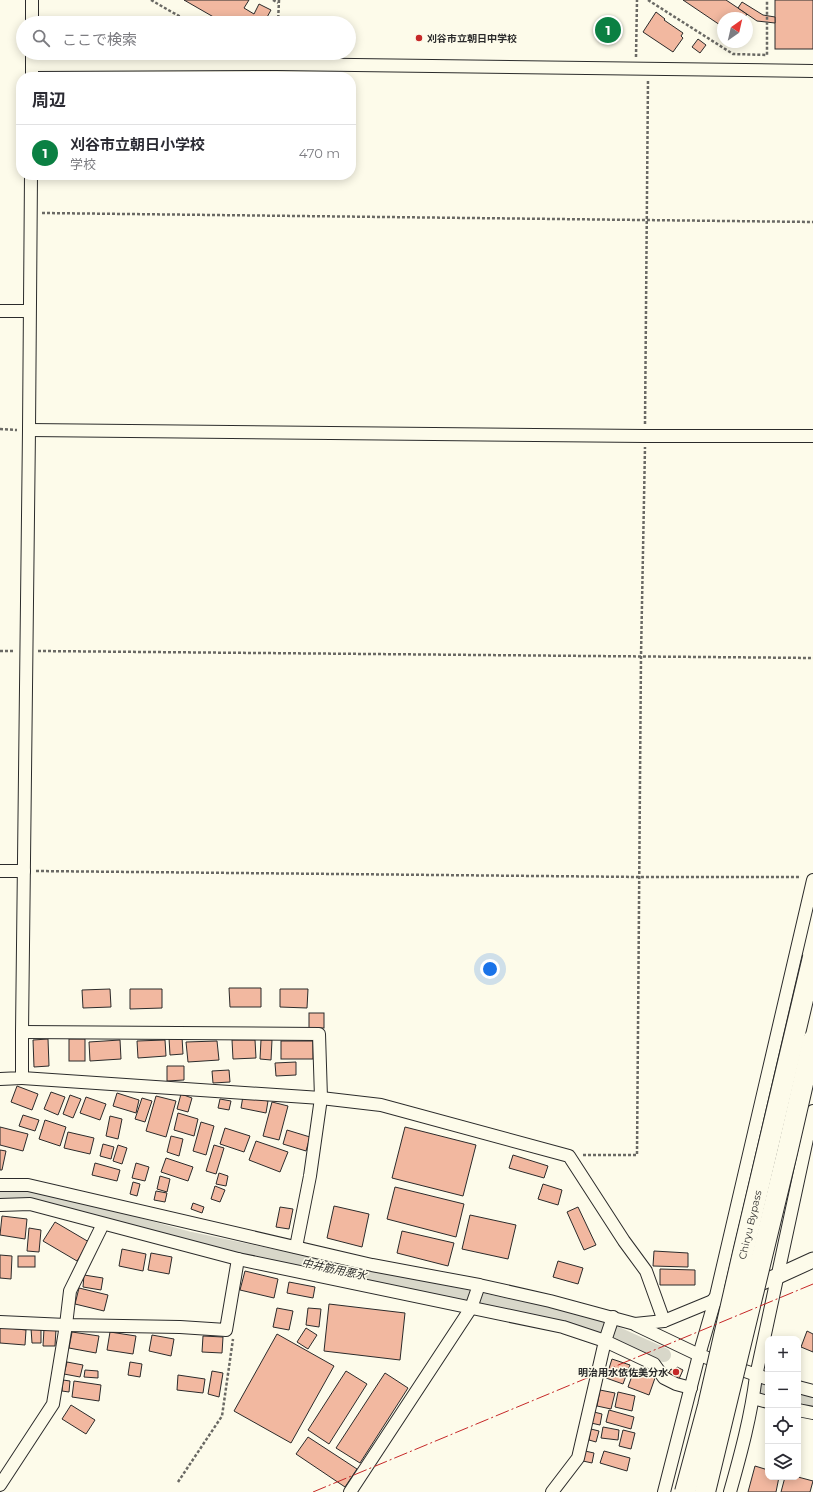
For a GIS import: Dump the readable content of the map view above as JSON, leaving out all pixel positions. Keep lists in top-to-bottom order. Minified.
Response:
{"streets":{"highway":["Chiryu Bypass"]},"water":["中井筋用悪水"],"places":["刈谷市立朝日中学校","明治用水依佐美分水"],"north":"top right","page":{"pins":"1","search":"ここで検索","heading":"周辺","list":[{"mark":"1","name":"刈谷市立朝日小学校","note":"学校","value":"470 m"}],"map_buttons":["+","−"]}}
